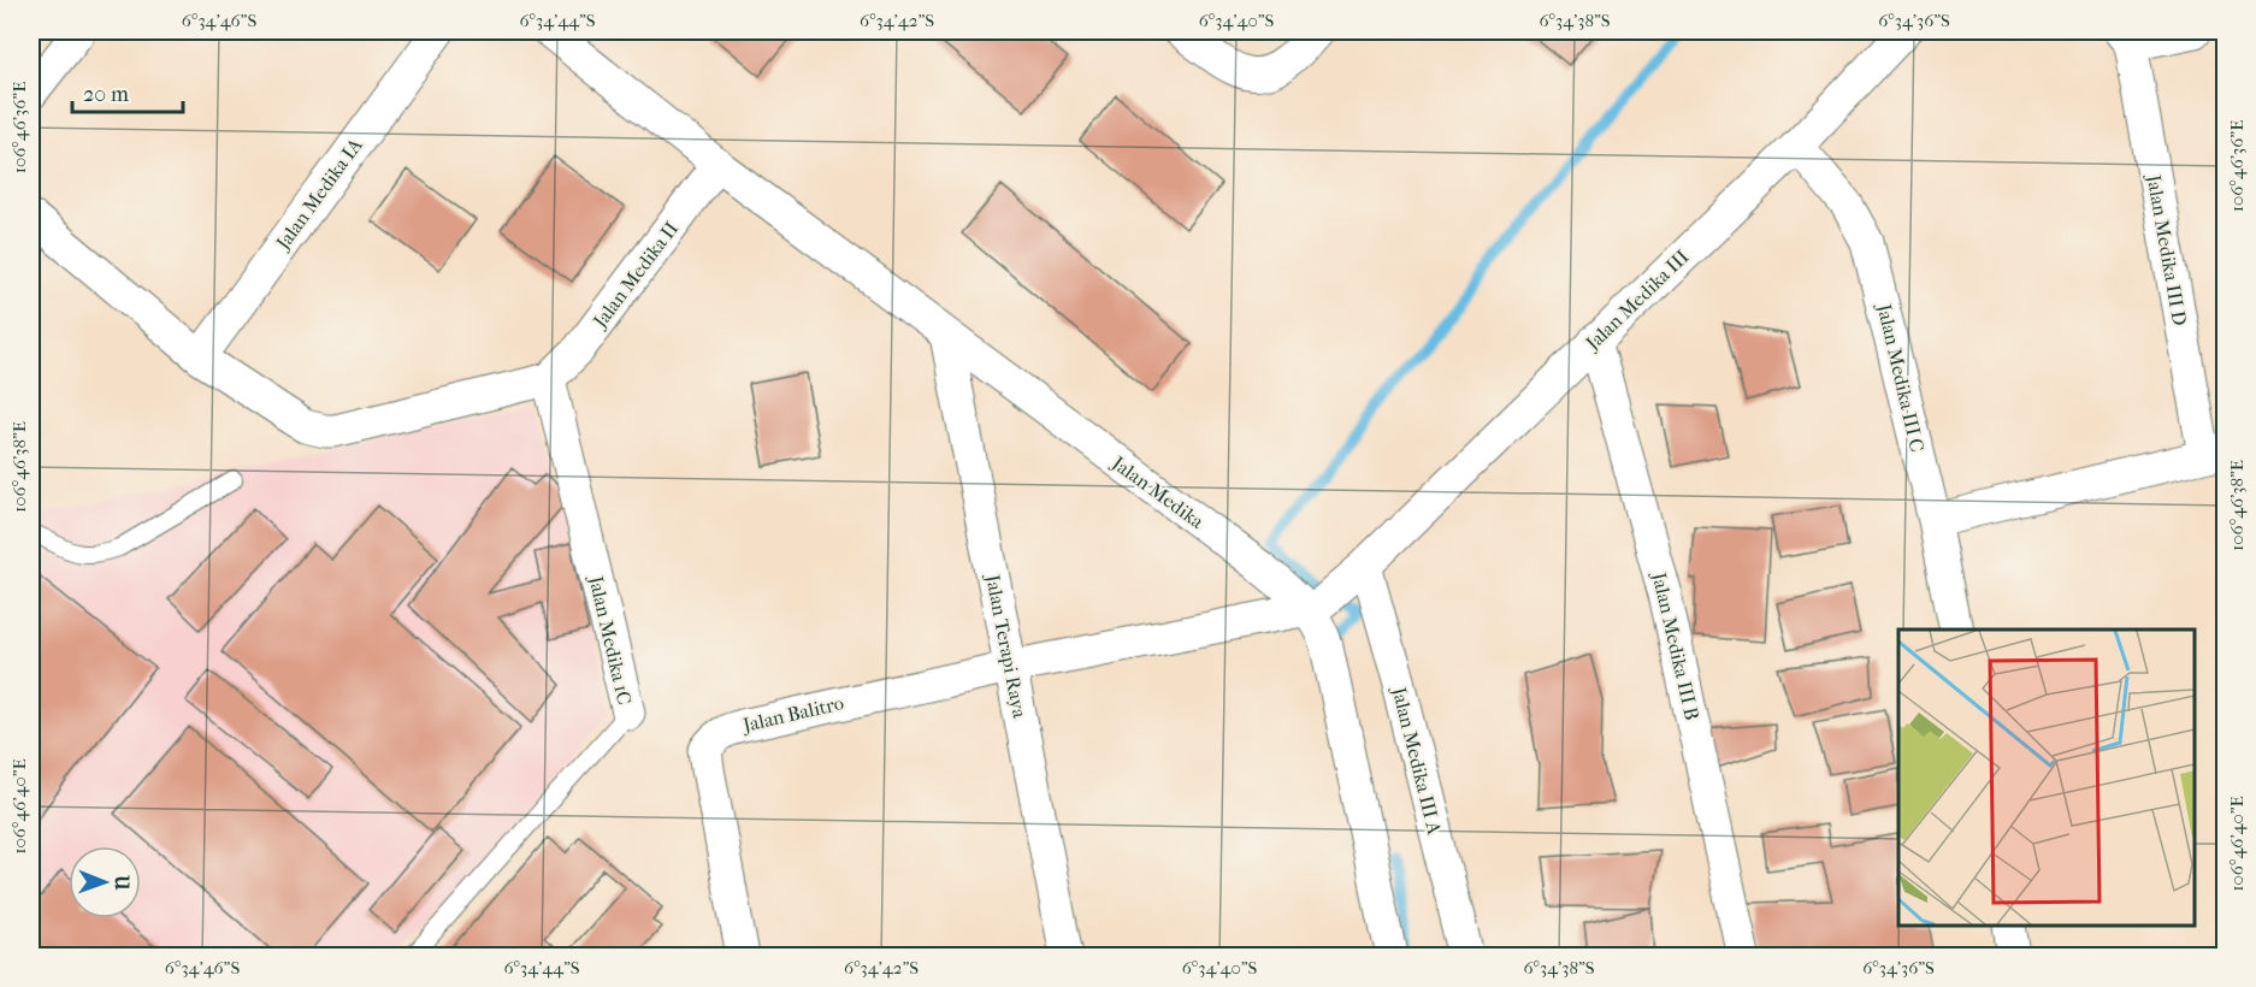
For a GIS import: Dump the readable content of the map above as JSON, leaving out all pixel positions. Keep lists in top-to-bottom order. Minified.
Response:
{"streets":{"street":["Jalan Medika IA","Jalan Medika III D","Jalan Medika II","Jalan Medika III","Jalan Medika III C","Jalan Medika","Jalan Medika 1C","Jalan Terapi Raya","Jalan Medika III B","Jalan Balitro","Jalan Medika III A"]},"crossings":[["Jalan Medika II","Jalan Medika"],["Jalan Medika II","Jalan Medika 1C"],["Jalan Medika III","Jalan Medika III C"],["Jalan Medika III","Jalan Medika"],["Jalan Medika III","Jalan Medika III B"],["Jalan Medika III","Jalan Balitro"],["Jalan Medika III","Jalan Medika III A"],["Jalan Medika","Jalan Terapi Raya"],["Jalan Medika","Jalan Balitro"],["Jalan Terapi Raya","Jalan Balitro"]],"scale_bar":"20 m","north":"right","coordinates":["6°34'46\"S","6°34'44\"S","6°34'42\"S","6°34'40\"S","6°34'38\"S","6°34'36\"S","106°46'36\"E","106°46'38\"E","106°46'40\"E"]}
